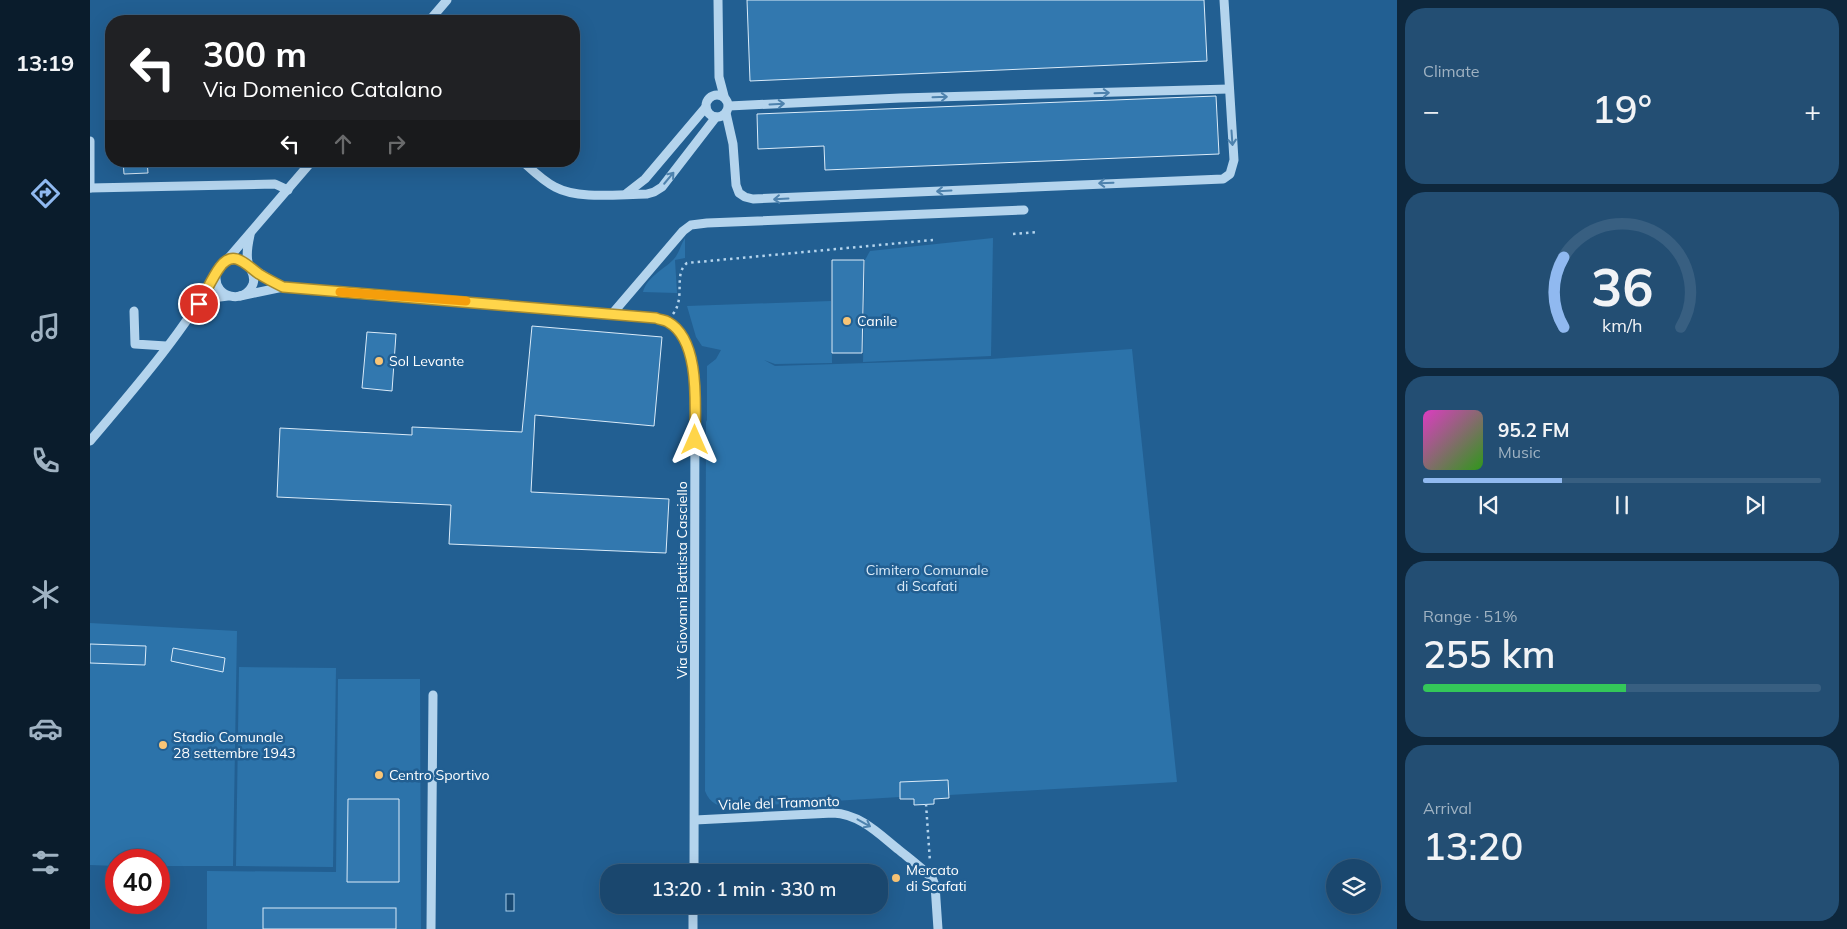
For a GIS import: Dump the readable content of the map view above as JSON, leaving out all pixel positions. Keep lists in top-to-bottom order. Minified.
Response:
{"streets":{"street":["Via Giovanni Battista Casciello","Viale del Tramonto"]},"crossings":[["Via Giovanni Battista Casciello","Viale del Tramonto"]],"one_way":["Viale del Tramonto"],"parks":["Cimitero Comunale di Scafati"],"places":["Canile","Sol Levante","Stadio Comunale 28 settembre 1943","Centro Sportivo","Mercato di Scafati"],"page":{"tabs":"13:19","tile":["Climate",["Range · 51%","255 km"],["Arrival","13:20"]],"turn":["300 m","Via Domenico Catalano"],"heat":["−","19°","+"],"song":["95.2 FM","Music"],"limit":"40","trip":"13:20 · 1 min · 330 m","gauge":["36","km/h"]}}
